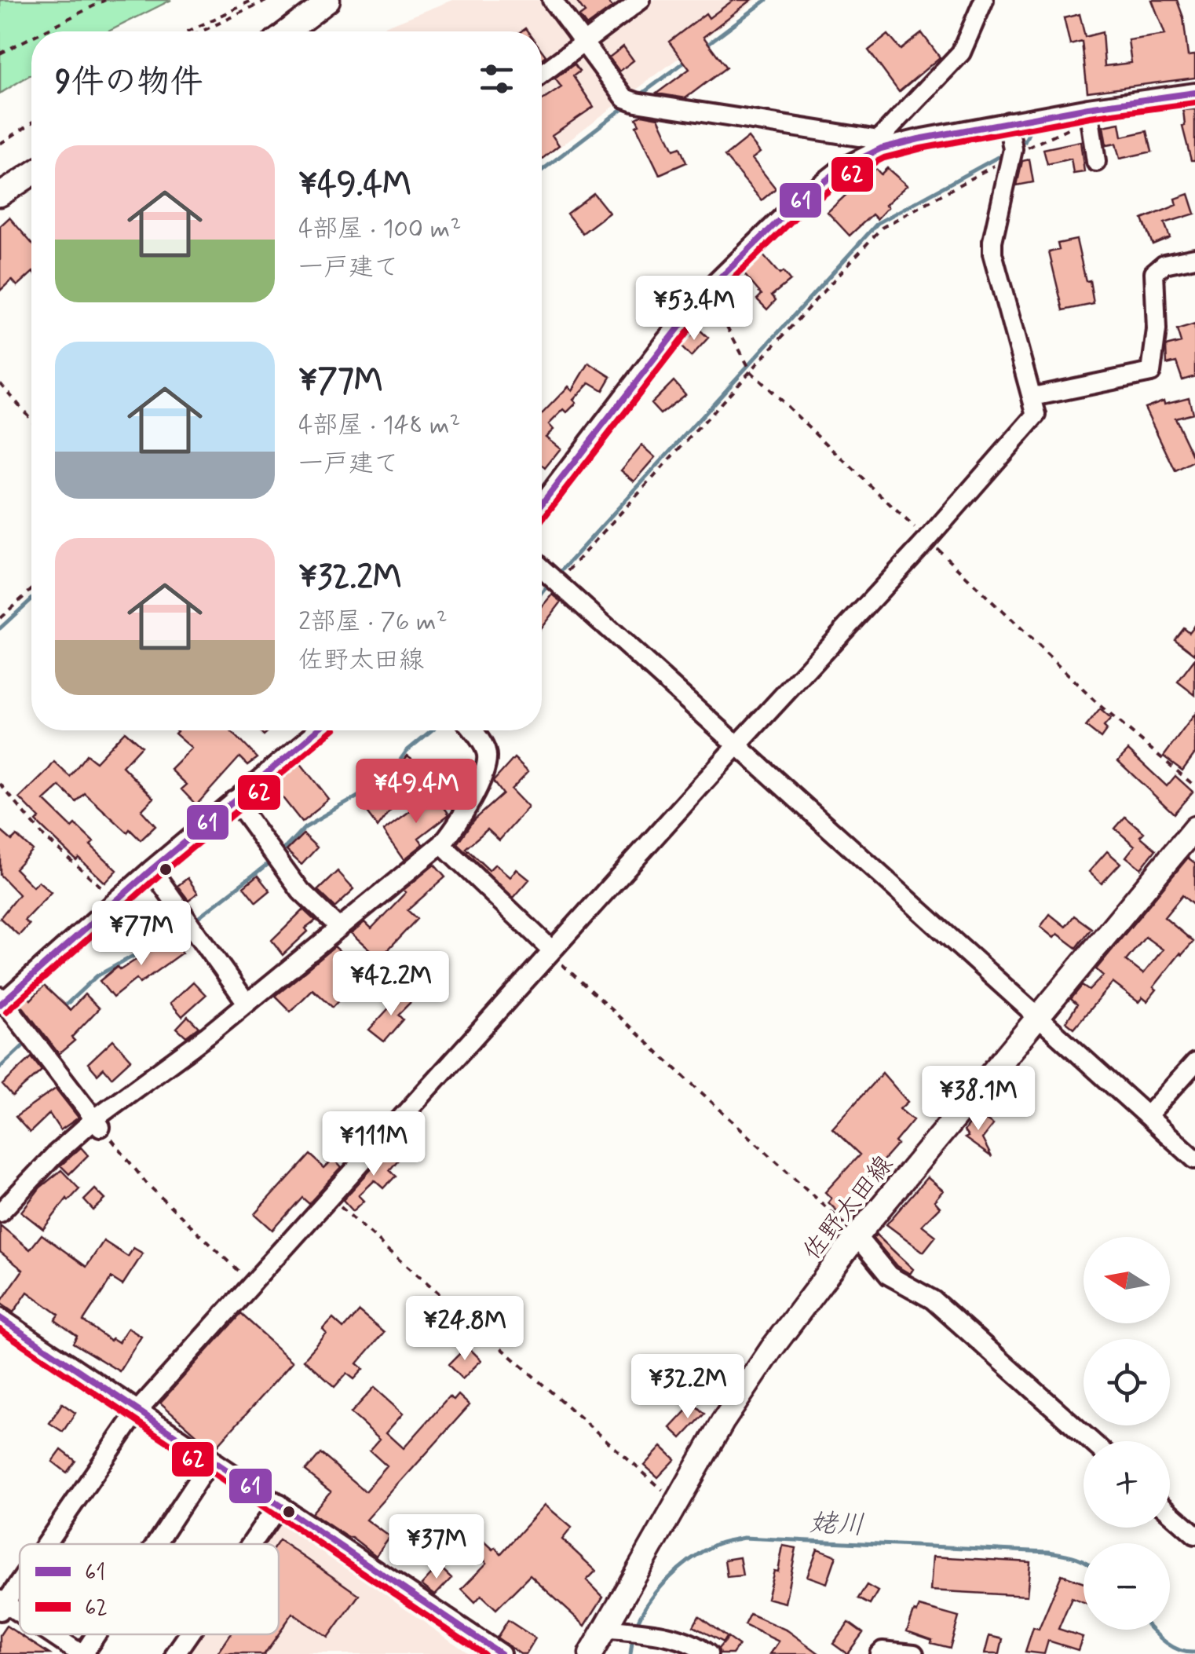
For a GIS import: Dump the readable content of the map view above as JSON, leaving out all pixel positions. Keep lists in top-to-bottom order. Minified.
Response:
{"streets":{"main road":["佐野太田線"]},"water":["姥川"],"lines":["transit line 61","transit line 62"],"legend":["61","62"],"north":"left","page":{"heading":"9件の物件","list":[{"name":"¥49.4M","note":"4部屋 · 100 m² · 一戸建て"},{"name":"¥77M","note":"4部屋 · 148 m² · 一戸建て"},{"name":"¥32.2M","note":"2部屋 · 76 m² · 佐野太田線"}],"price":["¥53.4M","¥49.4M","¥77M","¥42.2M","¥38.1M","¥111M","¥24.8M","¥32.2M","¥37M"],"map_buttons":["+","−"]}}
